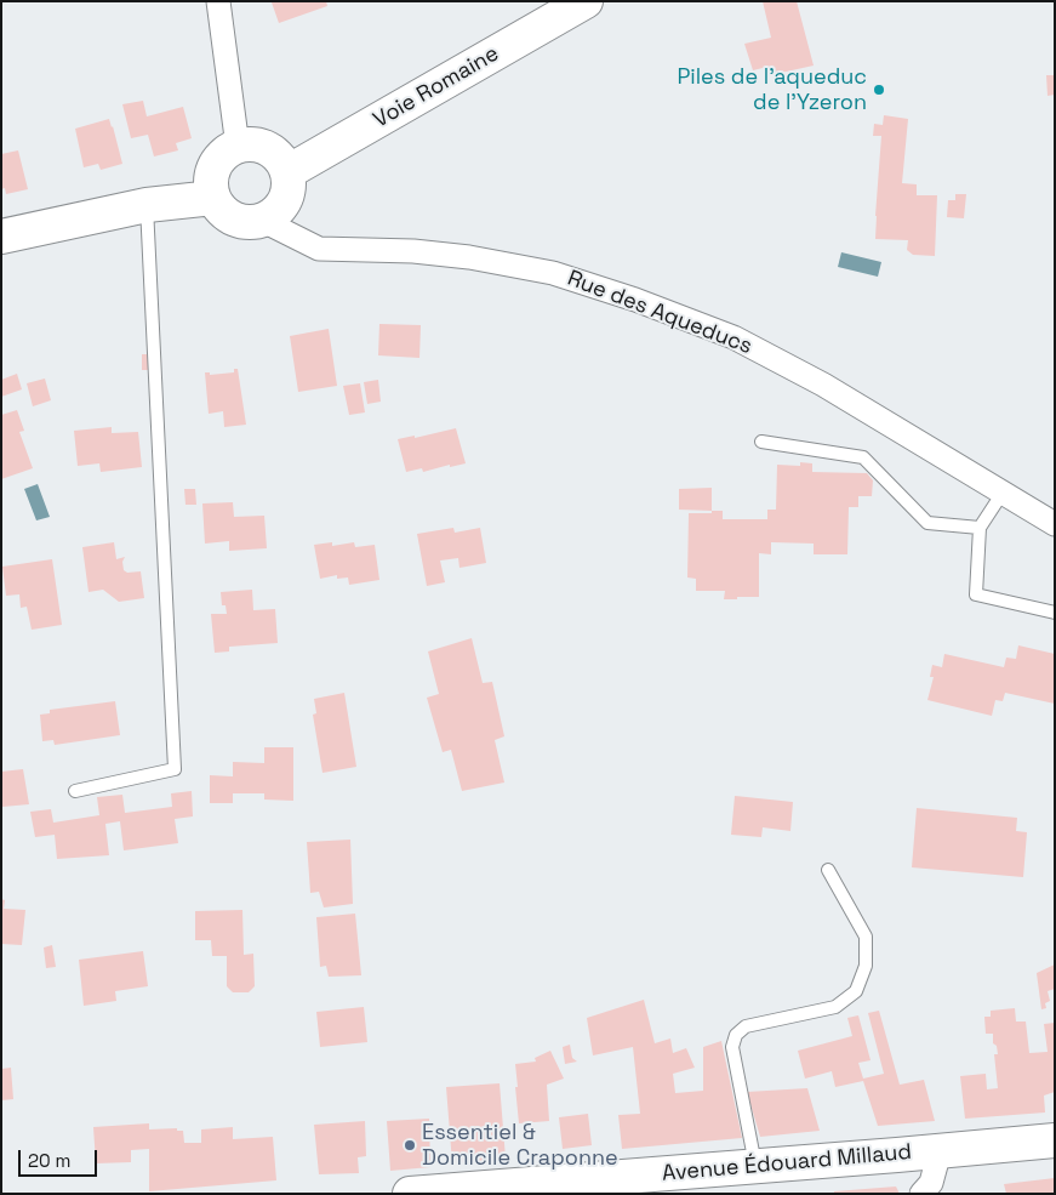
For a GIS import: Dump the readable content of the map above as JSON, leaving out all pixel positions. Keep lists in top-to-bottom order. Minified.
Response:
{"streets":{"street":["Voie Romaine","Rue des Aqueducs","Avenue Édouard Millaud"]},"crossings":[["Voie Romaine","Rue des Aqueducs"]],"places":["Piles de l'aqueduc de l'Yzeron","Essentiel & Domicile Craponne"],"scale_bar":"20 m"}
